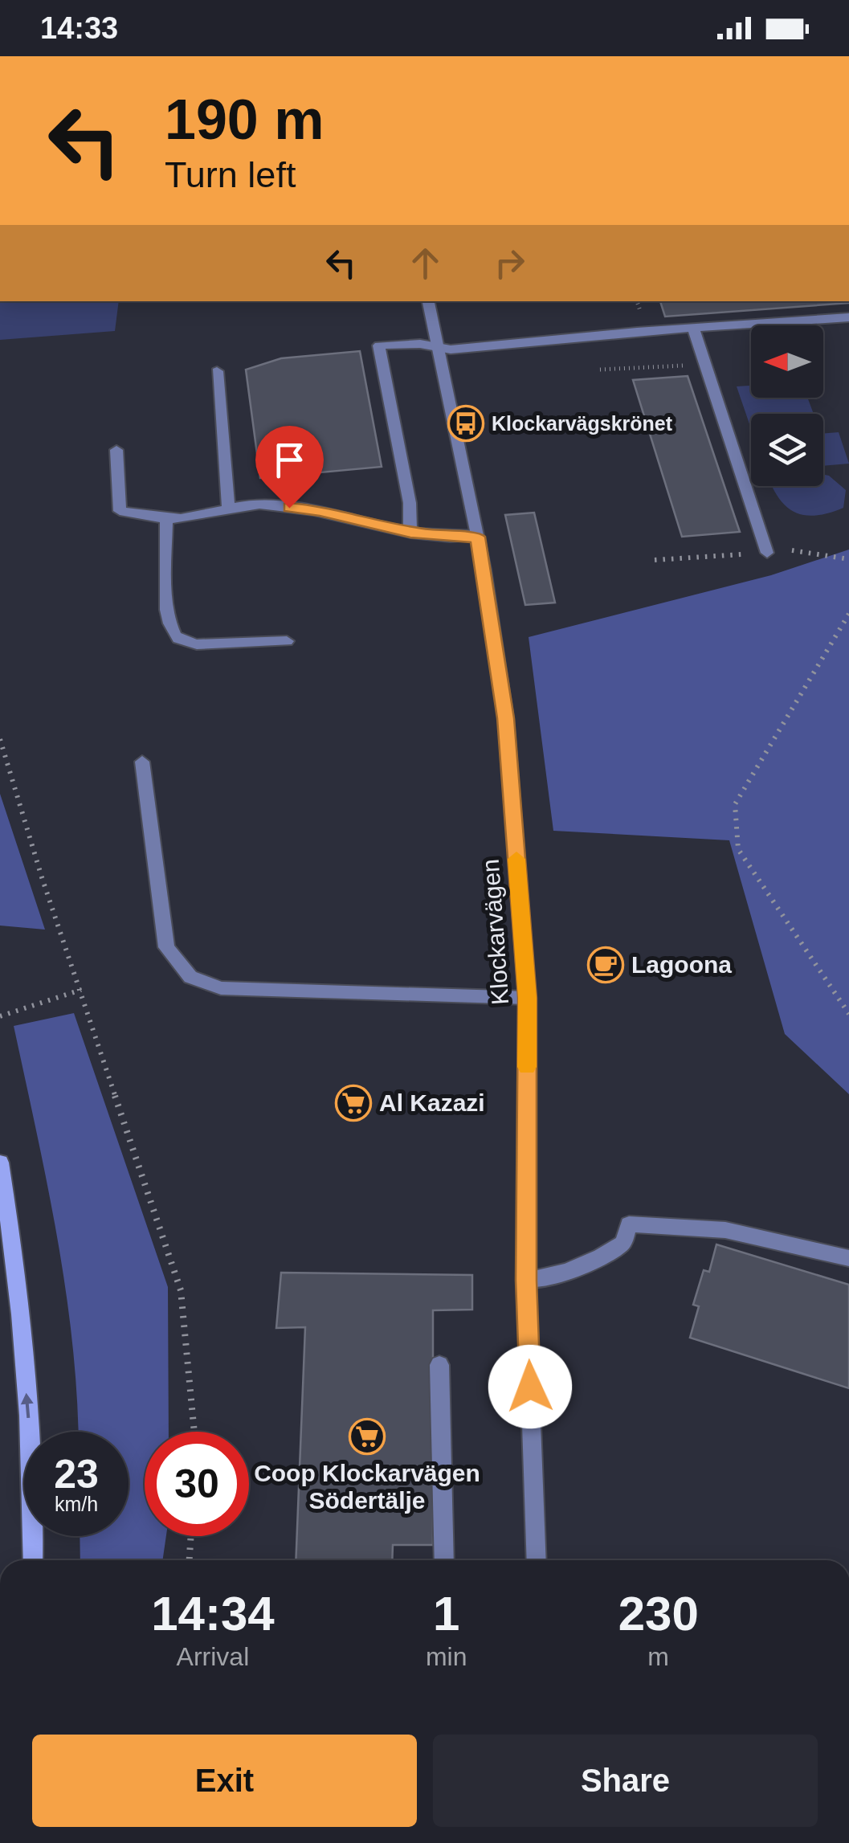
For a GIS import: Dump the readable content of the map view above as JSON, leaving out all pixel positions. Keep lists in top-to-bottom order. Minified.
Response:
{"streets":{"street":["Klockarvägen"]},"places":{"bus stop":["Klockarvägskrönet"],"cafe":["Lagoona"],"supermarket":["Al Kazazi","Coop Klockarvägen Södertälje"]},"north":"left","page":{"status":"14:33","turn":["190 m","Turn left"],"speed":"23 km/h","limit":"30","eta":["14:34","Arrival","1","min","230","m"],"buttons":["Exit","Share"]}}
